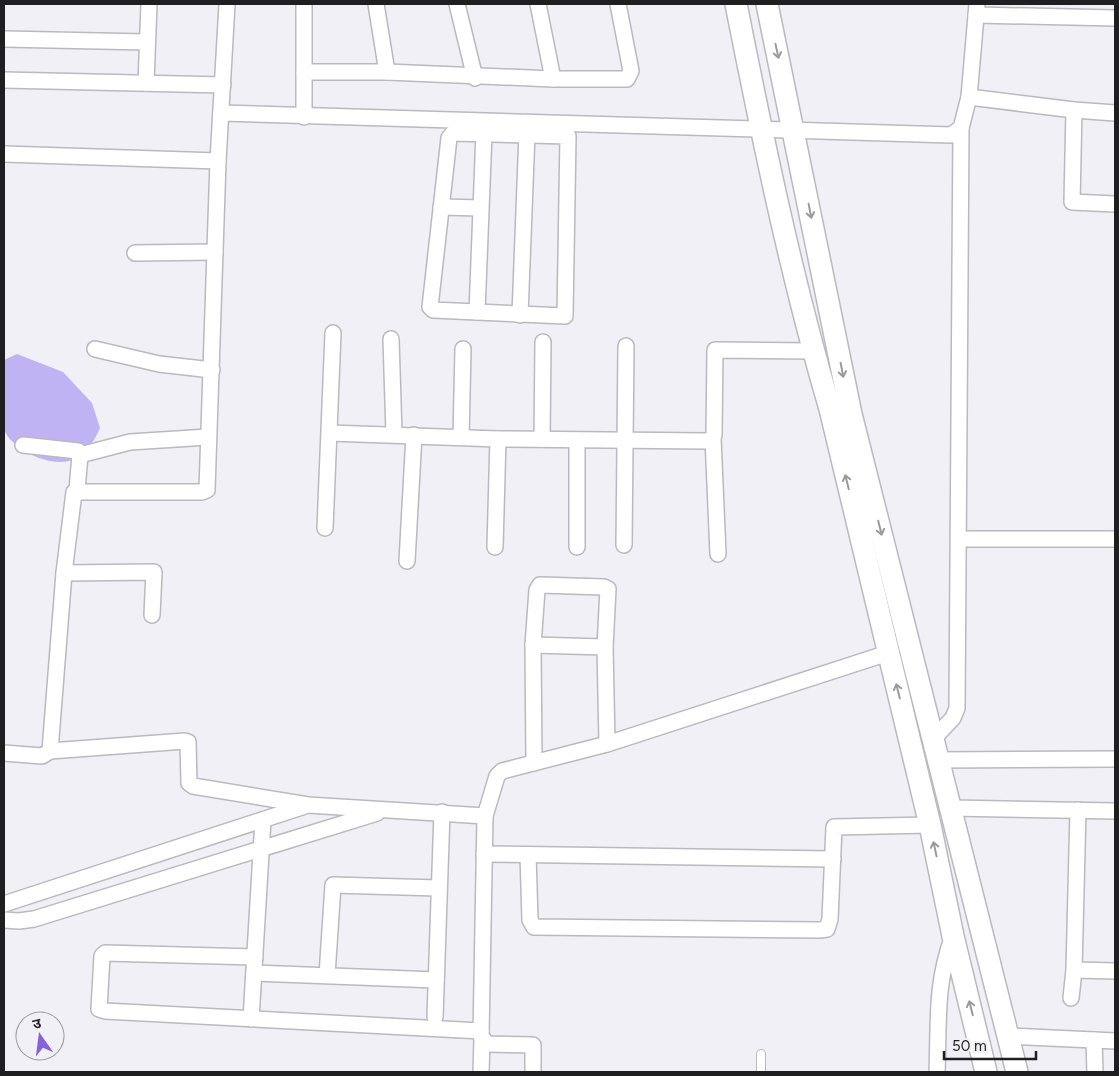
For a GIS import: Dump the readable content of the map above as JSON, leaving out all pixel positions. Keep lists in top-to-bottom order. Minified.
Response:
{"scale_bar":"50 m","north":"top"}
